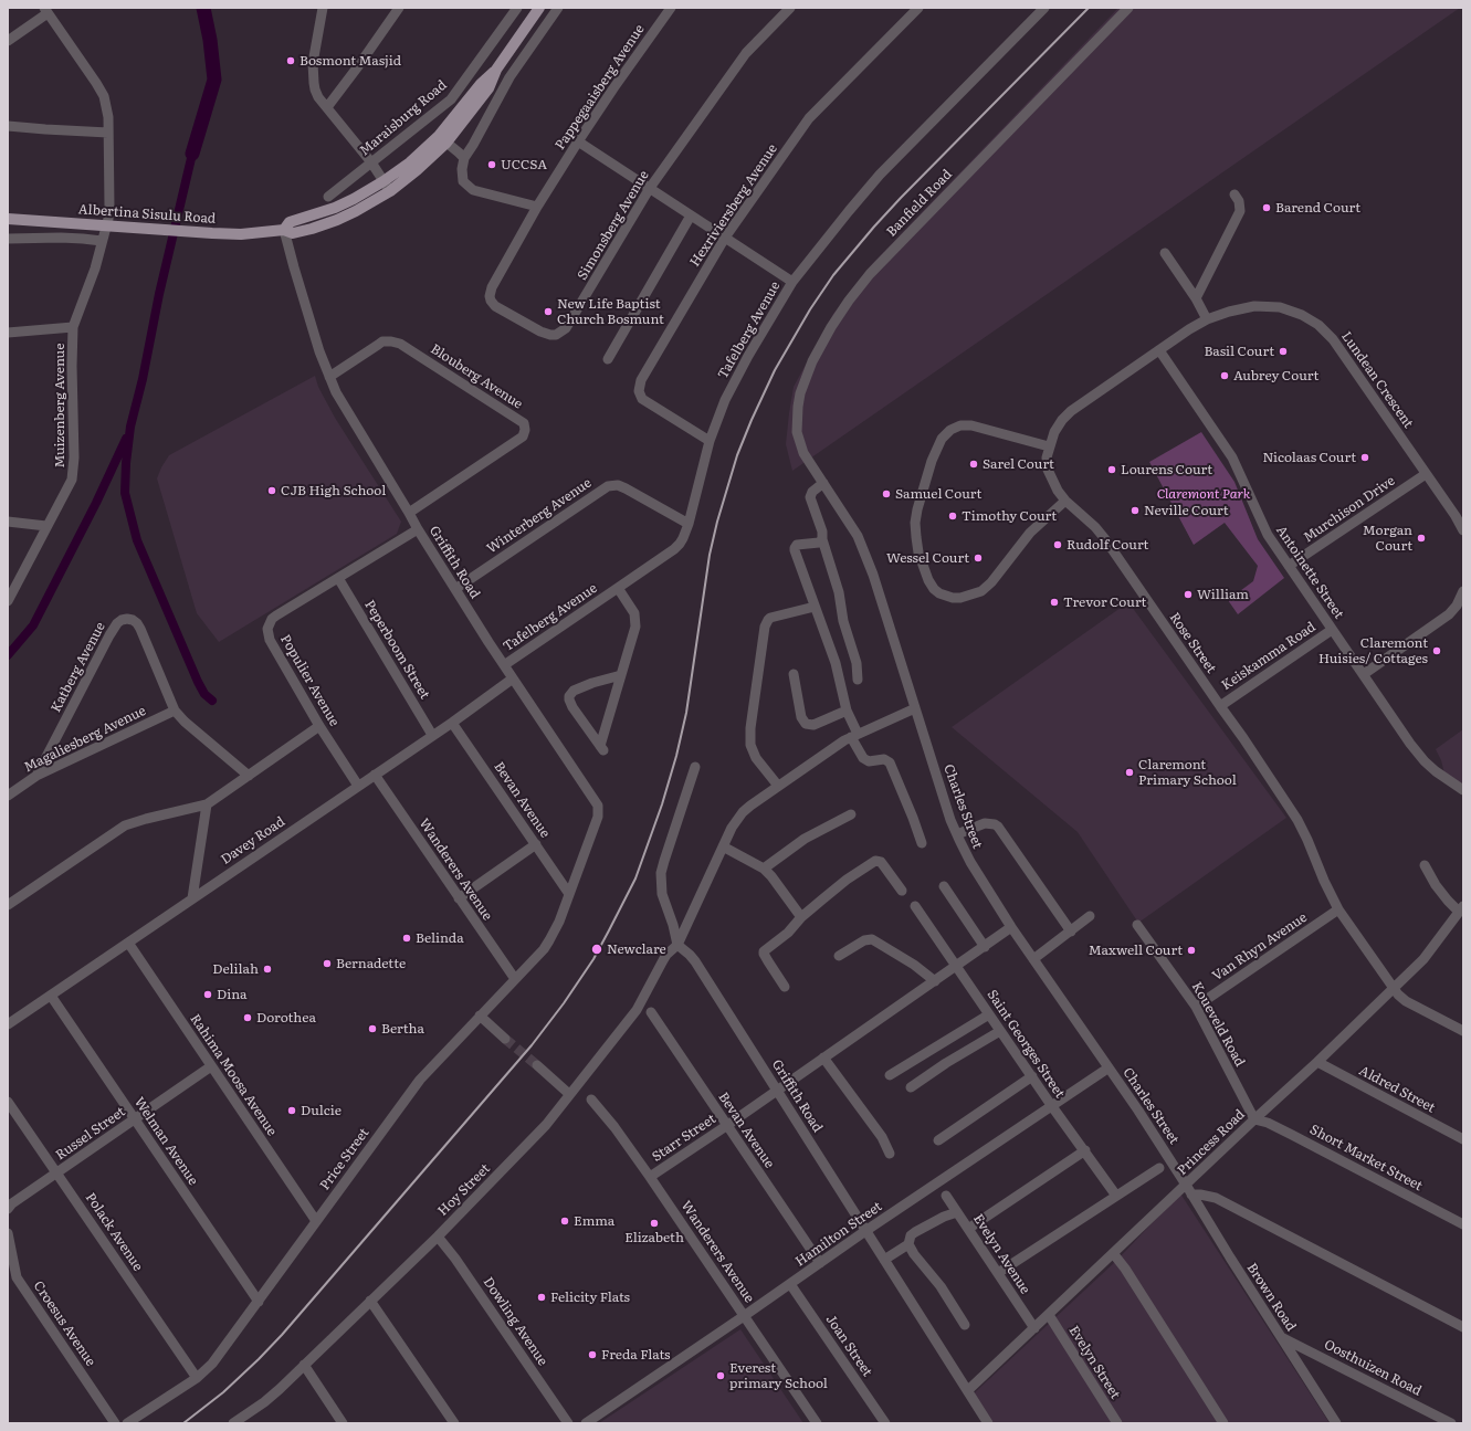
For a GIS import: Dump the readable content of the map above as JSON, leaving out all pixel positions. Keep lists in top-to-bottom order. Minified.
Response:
{"streets":{"main road":["Albertina Sisulu Road"],"street":["Pappegaaisberg Avenue","Maraisburg Road","Banfield Road","Hexriviersberg Avenue","Simonsberg Avenue","Tafelberg Avenue","Blouberg Avenue","Lundean Crescent","Muizenberg Avenue","Murchison Drive","Winterberg Avenue","Griffith Road","Antoinette Street","Rose Street","Peperboom Street","Keiskamma Road","Katberg Avenue","Populier Avenue","Magaliesberg Avenue","Bevan Avenue","Charles Street","Davey Road","Wanderers Avenue","Van Rhyn Avenue","Koueveld Road","Saint Georges Street","Rahima Moosa Avenue","Aldred Street","Russel Street","Starr Street","Welman Avenue","Princess Road","Short Market Street","Price Street","Hoy Street","Polack Avenue","Hamilton Street","Evelyn Avenue","Brown Road","Dowling Avenue","Croesus Avenue","Joan Street","Evelyn Street","Oosthuizen Road"]},"crossings":[["Pappegaaisberg Avenue","Simonsberg Avenue"],["Banfield Road","Charles Street"],["Hexriviersberg Avenue","Tafelberg Avenue"],["Albertina Sisulu Road","Muizenberg Avenue"],["Albertina Sisulu Road","Griffith Road"],["Tafelberg Avenue","Winterberg Avenue"],["Tafelberg Avenue","Griffith Road"],["Blouberg Avenue","Griffith Road"],["Lundean Crescent","Murchison Drive"],["Lundean Crescent","Antoinette Street"],["Lundean Crescent","Rose Street"],["Murchison Drive","Antoinette Street"],["Winterberg Avenue","Griffith Road"],["Griffith Road","Populier Avenue"],["Griffith Road","Bevan Avenue"],["Griffith Road","Davey Road"],["Griffith Road","Starr Street"],["Griffith Road","Princess Road"],["Griffith Road","Price Street"],["Griffith Road","Hoy Street"],["Griffith Road","Hamilton Street"],["Antoinette Street","Rose Street"],["Antoinette Street","Keiskamma Road"],["Rose Street","Keiskamma Road"],["Rose Street","Van Rhyn Avenue"],["Rose Street","Princess Road"],["Peperboom Street","Populier Avenue"],["Peperboom Street","Davey Road"],["Katberg Avenue","Magaliesberg Avenue"],["Populier Avenue","Davey Road"],["Bevan Avenue","Davey Road"],["Bevan Avenue","Starr Street"],["Bevan Avenue","Price Street"],["Bevan Avenue","Hamilton Street"],["Charles Street","Starr Street"],["Charles Street","Princess Road"],["Charles Street","Hoy Street"],["Charles Street","Hamilton Street"],["Charles Street","Brown Road"],["Davey Road","Wanderers Avenue"],["Davey Road","Rahima Moosa Avenue"],["Davey Road","Welman Avenue"],["Wanderers Avenue","Starr Street"],["Wanderers Avenue","Price Street"],["Wanderers Avenue","Hamilton Street"],["Van Rhyn Avenue","Koueveld Road"],["Koueveld Road","Princess Road"],["Koueveld Road","Short Market Street"],["Saint Georges Street","Starr Street"],["Saint Georges Street","Hamilton Street"],["Rahima Moosa Avenue","Russel Street"],["Rahima Moosa Avenue","Price Street"],["Aldred Street","Princess Road"],["Russel Street","Welman Avenue"],["Russel Street","Polack Avenue"],["Welman Avenue","Price Street"],["Princess Road","Short Market Street"],["Princess Road","Evelyn Avenue"],["Princess Road","Brown Road"],["Princess Road","Evelyn Street"],["Price Street","Polack Avenue"],["Hoy Street","Dowling Avenue"],["Hamilton Street","Joan Street"],["Brown Road","Oosthuizen Road"]],"parks":["Claremont Park"],"places":["Bosmont Masjid","UCCSA","Barend Court","New Life Baptist Church Bosmunt","Basil Court","Aubrey Court","Nicolaas Court","Sarel Court","Lourens Court","CJB High School","Samuel Court","Neville Court","Timothy Court","Morgan Court","Rudolf Court","Wessel Court","William","Trevor Court","Claremont Huisies/ Cottages","Claremont Primary School","Belinda","Newclare","Maxwell Court","Bernadette","Delilah","Dina","Dorothea","Bertha","Dulcie","Emma","Elizabeth","Felicity Flats","Freda Flats","Everest primary School"]}
